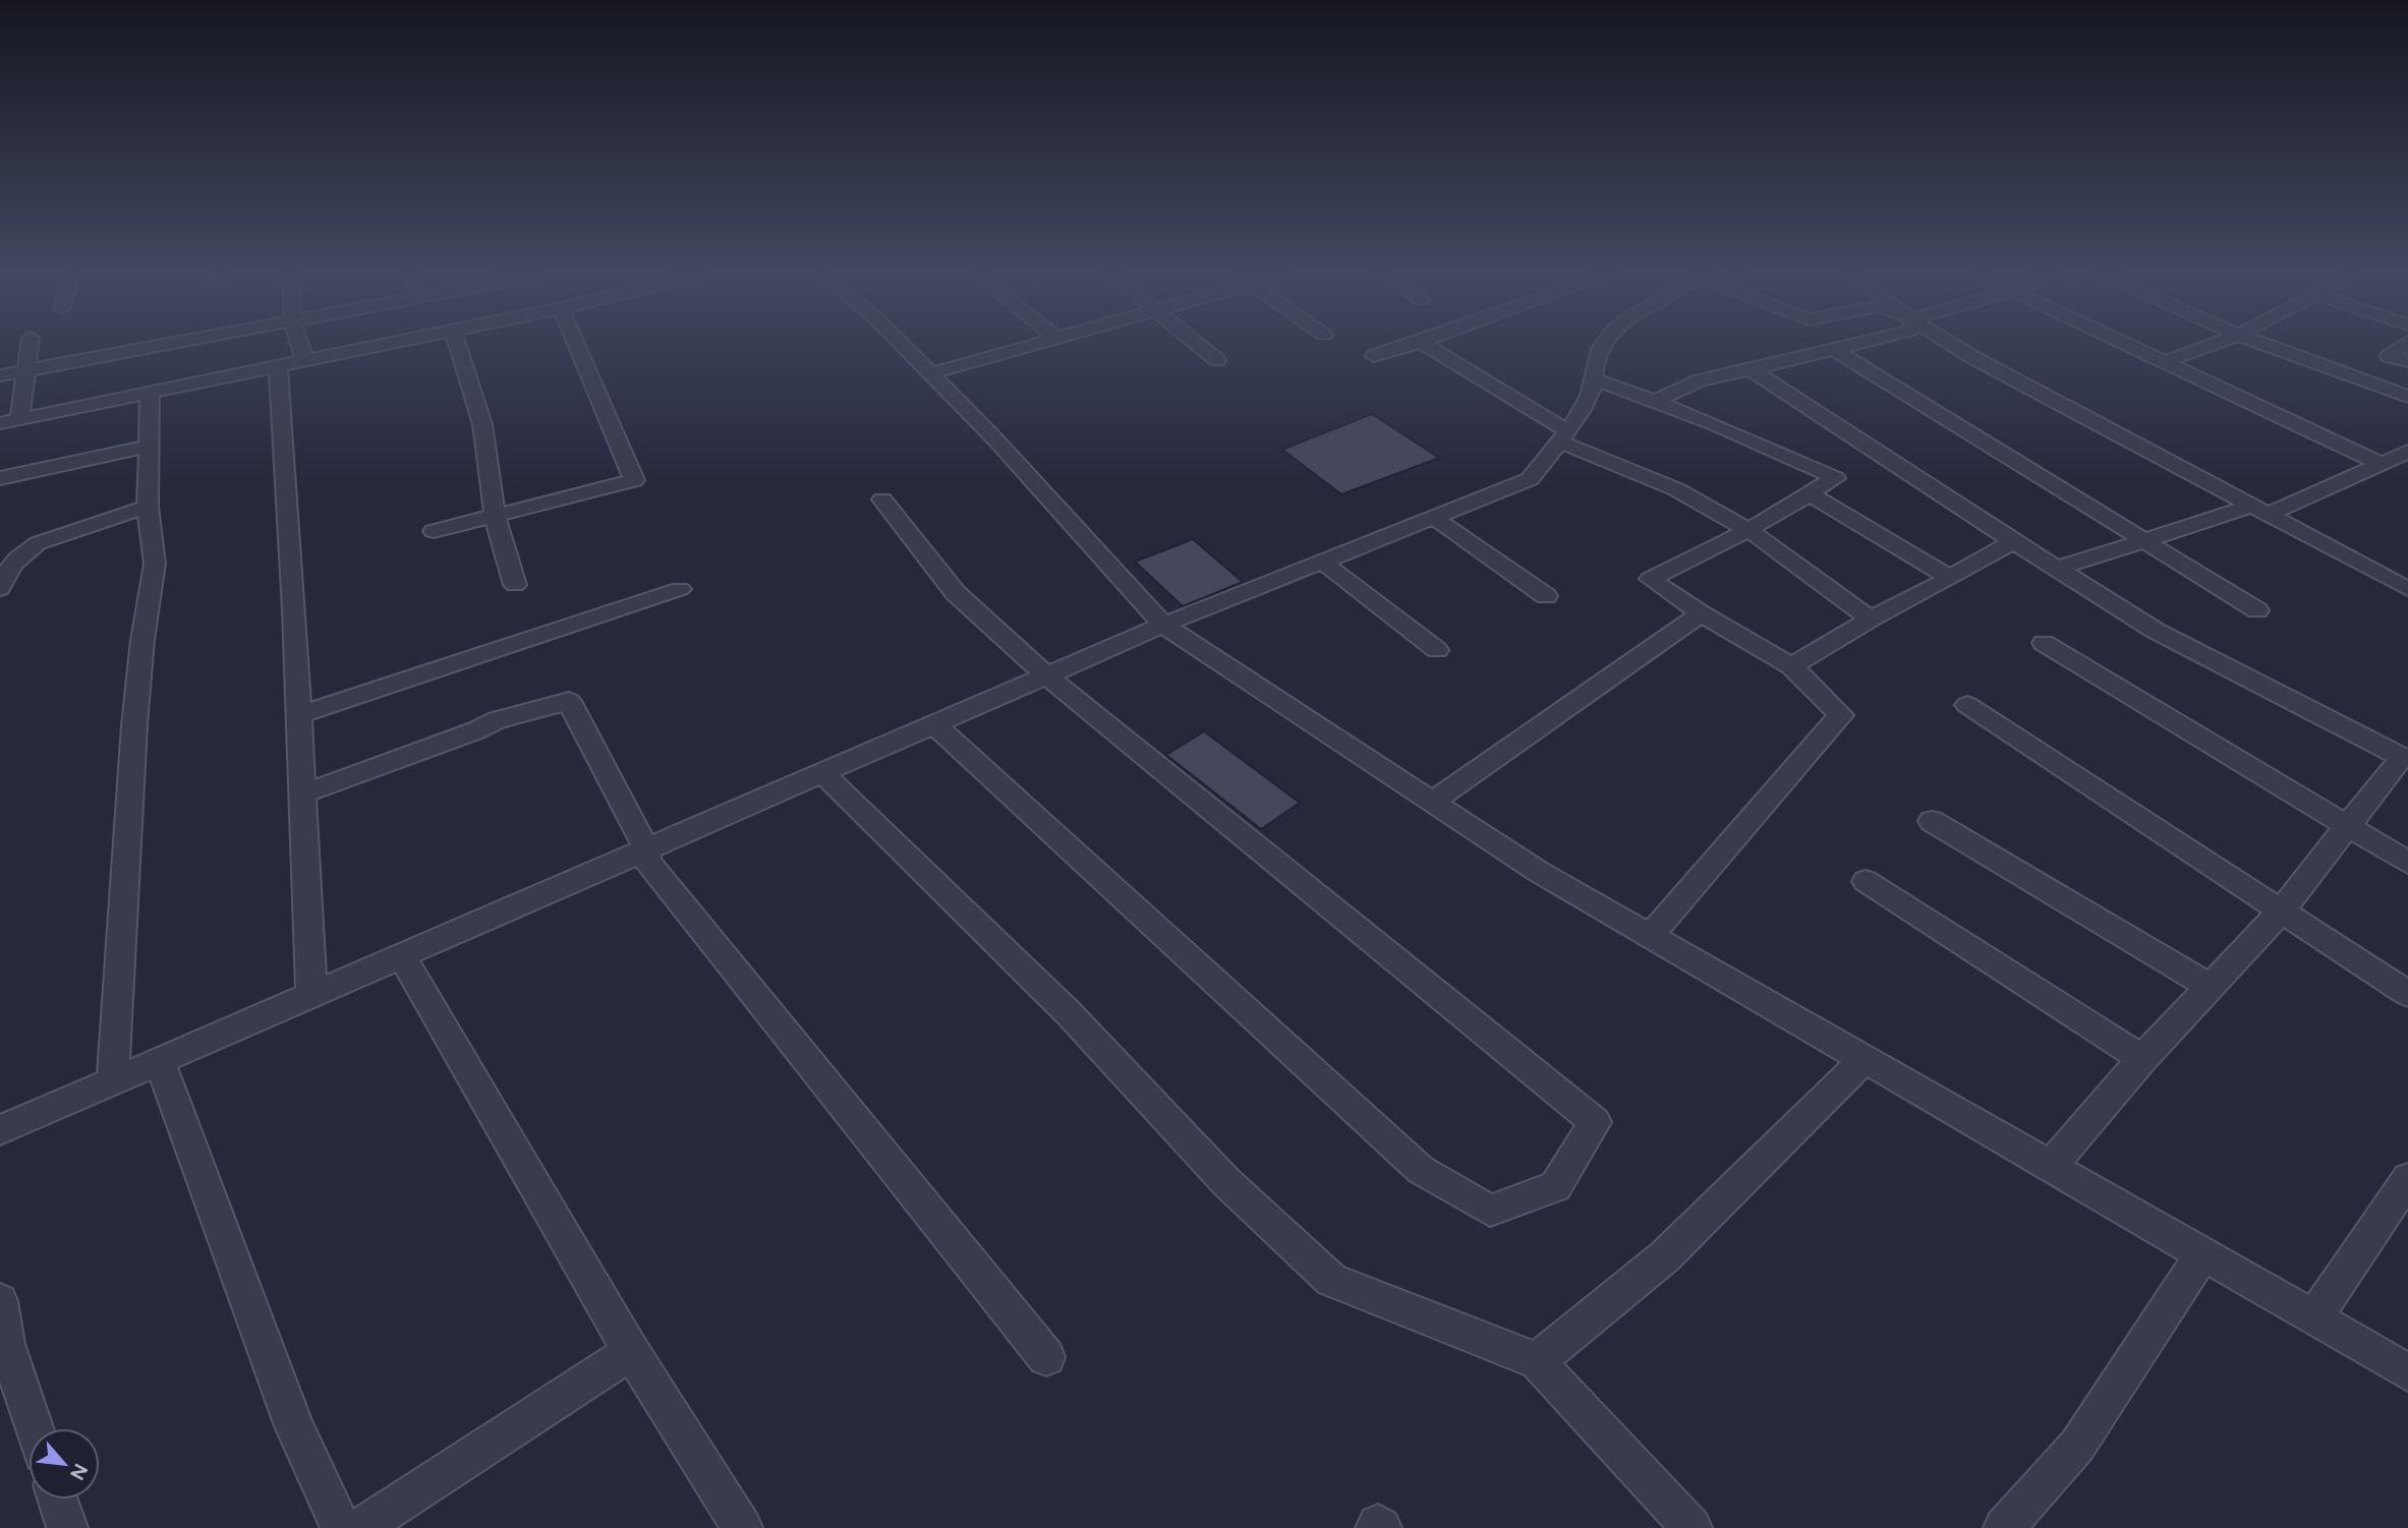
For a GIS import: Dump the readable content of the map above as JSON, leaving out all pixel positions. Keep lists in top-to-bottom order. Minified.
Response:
{"north":"bottom right"}
